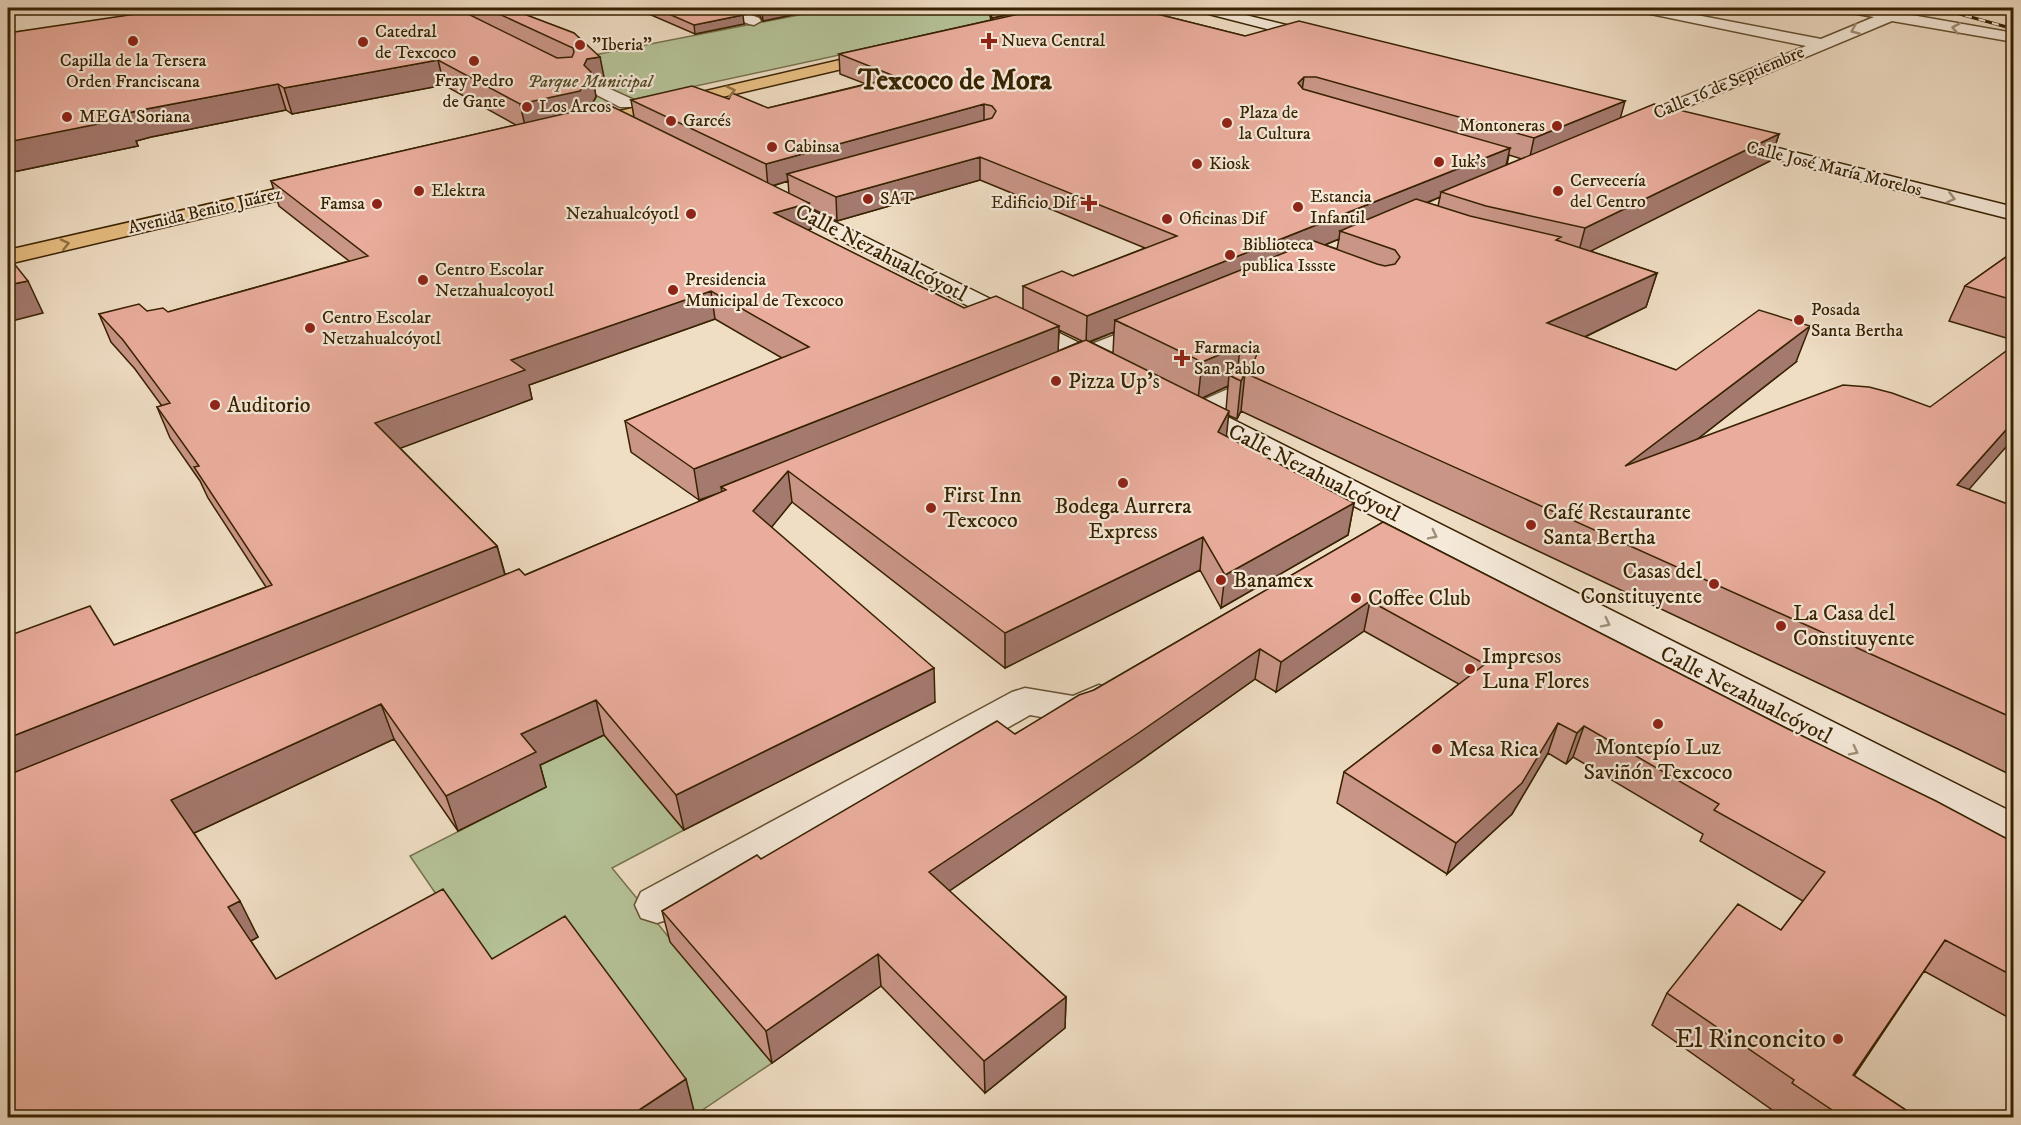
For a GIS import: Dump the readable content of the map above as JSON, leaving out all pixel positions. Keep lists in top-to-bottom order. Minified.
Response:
{"streets":{"main road":["Avenida Benito Juárez"],"street":["Calle 16 de Septiembre","Calle José María Morelos","Calle Nezahualcóyotl"]},"one_way":["Avenida Benito Juárez","Calle Nezahualcóyotl"],"districts":["Texcoco de Mora"],"parks":["Parque Municipal"],"places":{"other":["Capilla de la Tersera Orden Franciscana","Catedral de Texcoco","\"Iberia\"","Fray Pedro de Gante","Los Arcos","MEGA Soriana","Garcés","Plaza de la Cultura","Montoneras","Cabinsa","Iuk's","Kiosk","Elektra","Cervecería del Centro","SAT","Famsa","Estancia Infantil","Nezahualcóyotl","Oficinas Dif","Biblioteca publica Issste","Centro Escolar Netzahualcoyotl","Presidencia Municipal de Texcoco","Posada Santa Bertha","Centro Escolar Netzahualcóyotl","Pizza Up's","Auditorio","Bodega Aurrera Express","First Inn Texcoco","Café Restaurante Santa Bertha","Banamex","Casas del Constituyente","Coffee Club","La Casa del Constituyente","Impresos Luna Flores","Montepío Luz Saviñón Texcoco","Mesa Rica","El Rinconcito"],"health":["Nueva Central","Edificio Dif","Farmacia San Pablo"]}}
